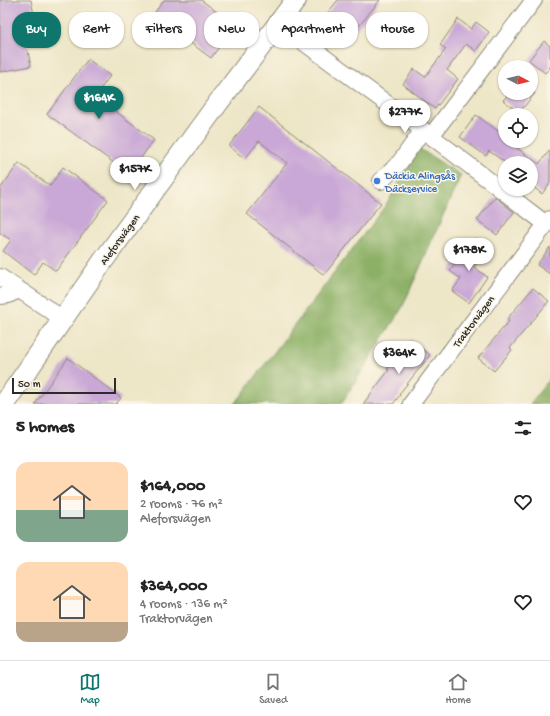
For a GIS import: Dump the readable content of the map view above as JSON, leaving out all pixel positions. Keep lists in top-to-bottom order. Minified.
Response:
{"streets":{"street":["Aleforsvägen","Traktorvägen"]},"places":["Däckia Alingsås Däckservice"],"scale_bar":"50 m","north":"right","page":{"chip":["Buy","Rent","Filters","New","Apartment","House"],"price":["$164K","$277K","$157K","$178K","$364K"],"scale":"50 m","heading":"5 homes","list":[{"name":"$164,000","note":"2 rooms · 76 m² · Aleforsvägen"},{"name":"$364,000","note":"4 rooms · 136 m² · Traktorvägen"}],"tabs":["Map","Saved","Home"]}}
